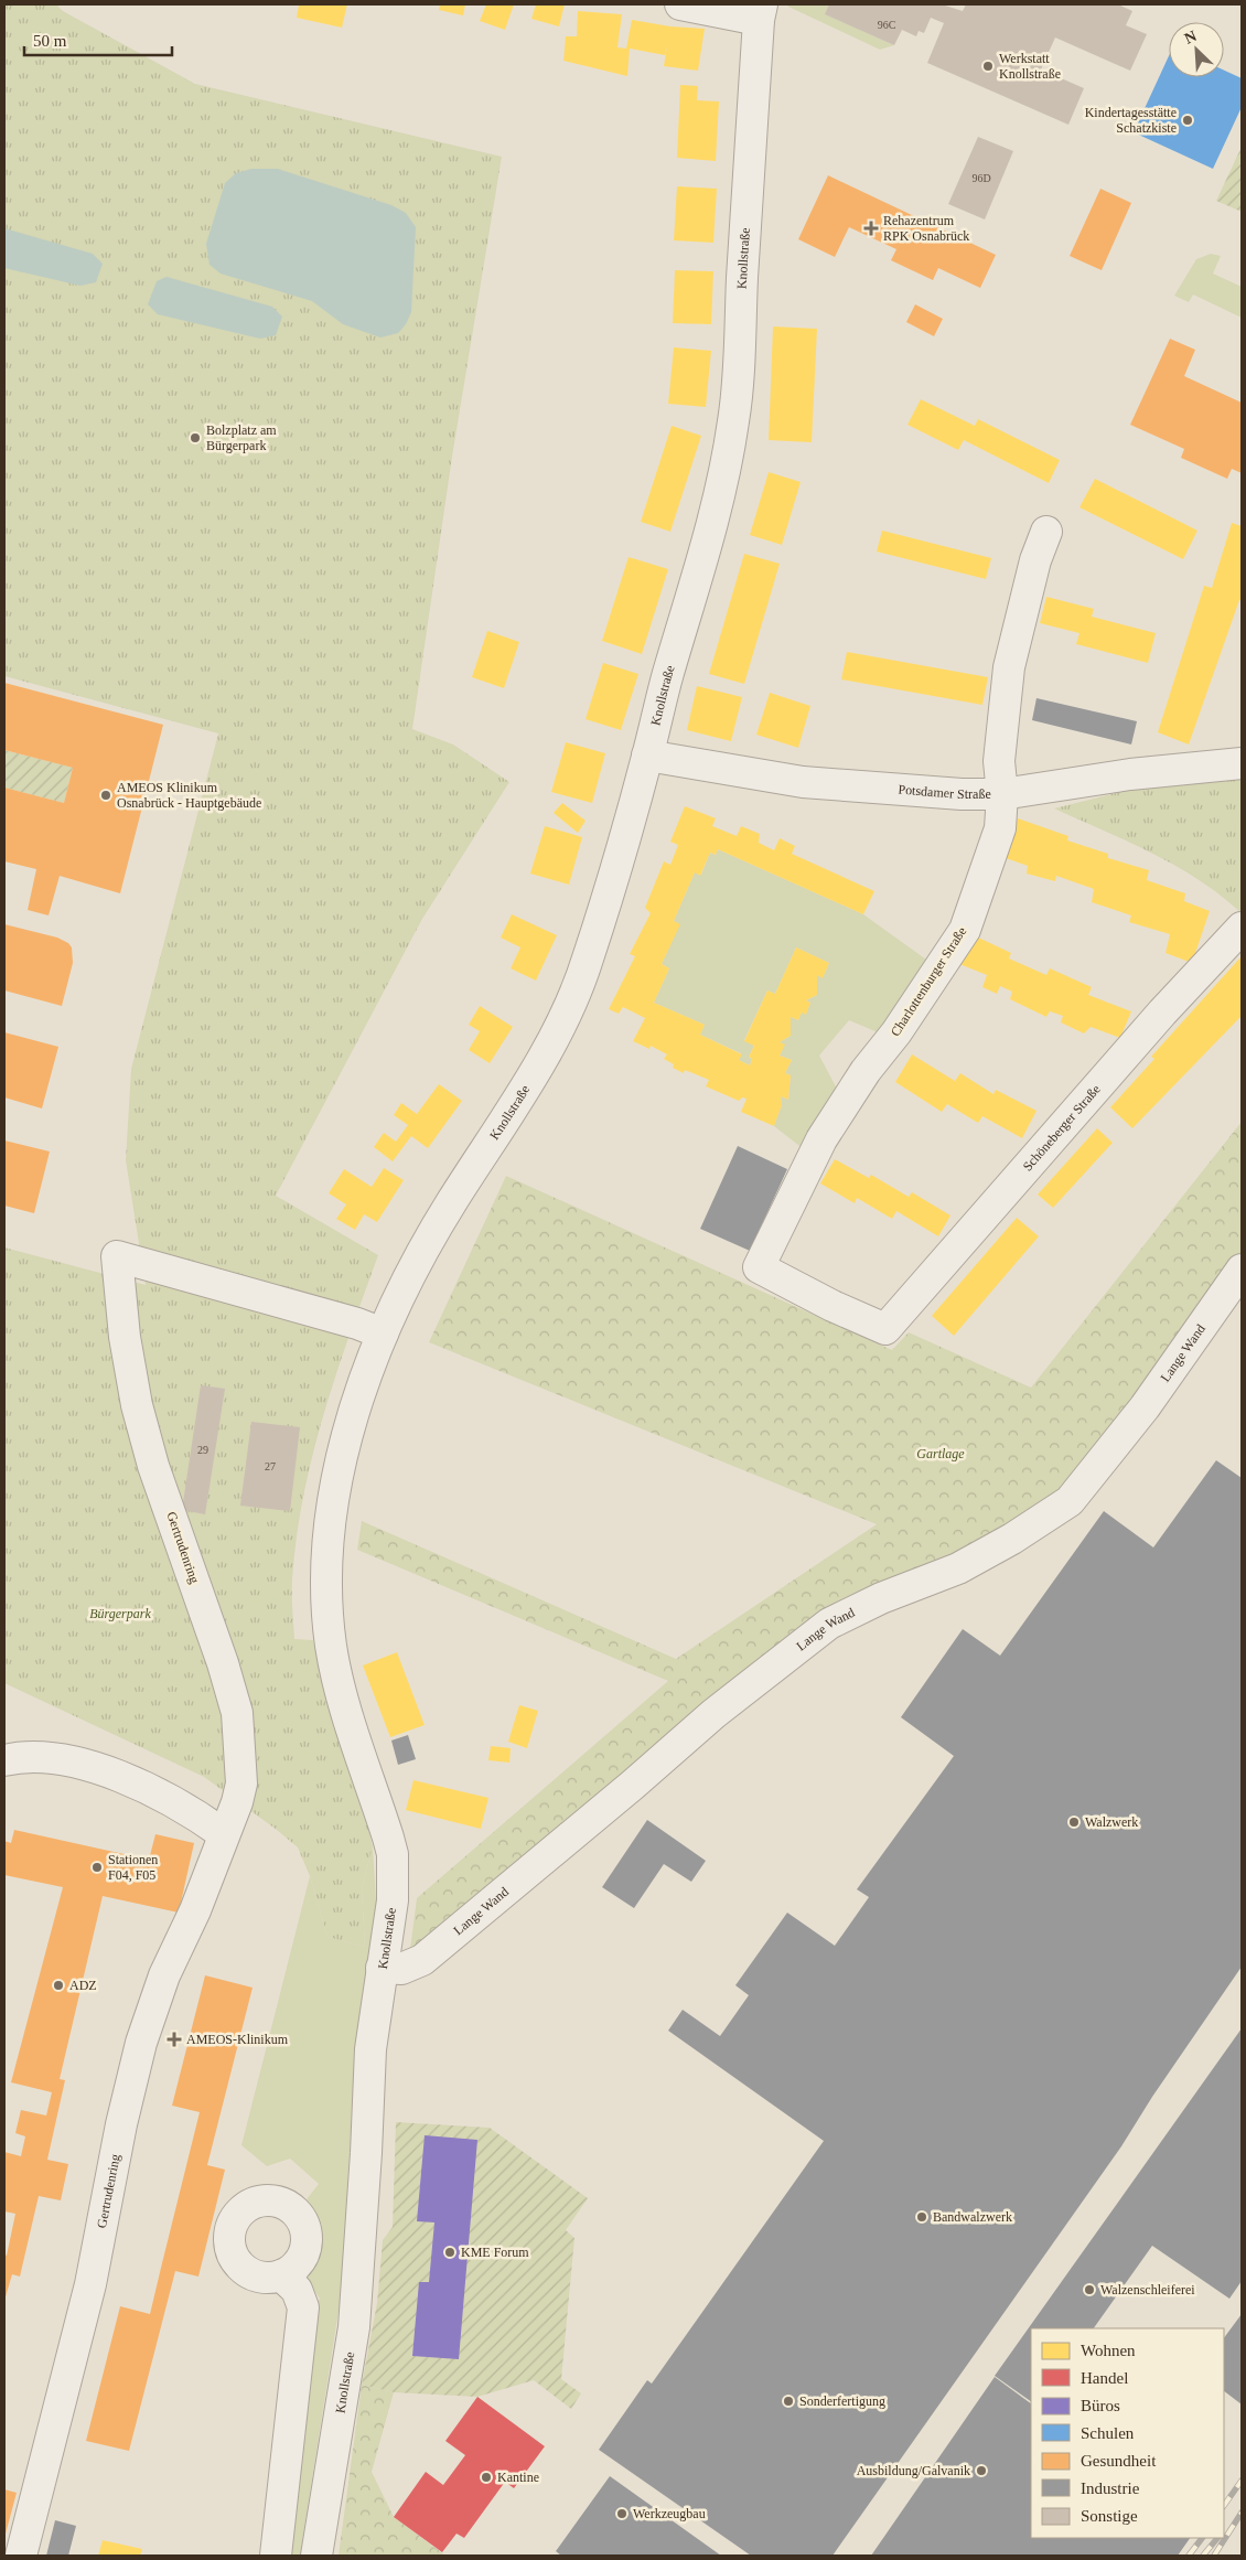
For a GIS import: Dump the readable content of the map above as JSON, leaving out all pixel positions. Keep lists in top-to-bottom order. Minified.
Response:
{"streets":{"street":["Knollstraße","Potsdamer Straße","Charlottenburger Straße","Schöneberger Straße","Lange Wand","Gertrudenring"]},"crossings":[["Knollstraße","Potsdamer Straße"],["Knollstraße","Lange Wand"],["Knollstraße","Gertrudenring"],["Potsdamer Straße","Charlottenburger Straße"],["Charlottenburger Straße","Schöneberger Straße"]],"parks":["Gartlage","Bürgerpark"],"places":{"other":["Werkstatt Knollstraße","Kindertagesstätte Schatzkiste","Bolzplatz am Bürgerpark","AMEOS Klinikum Osnabrück - Hauptgebäude","Walzwerk","Stationen F04, F05","ADZ","Bandwalzwerk","KME Forum","Walzenschleiferei","Sonderfertigung","Ausbildung/Galvanik","Kantine","Werkzeugbau"],"health":["Rehazentrum RPK Osnabrück","AMEOS-Klinikum"]},"house_numbers":["96C","96D","29","27"],"legend":["Wohnen","Handel","Büros","Schulen","Gesundheit","Industrie","Sonstige"],"scale_bar":"50 m","north":"top left"}
